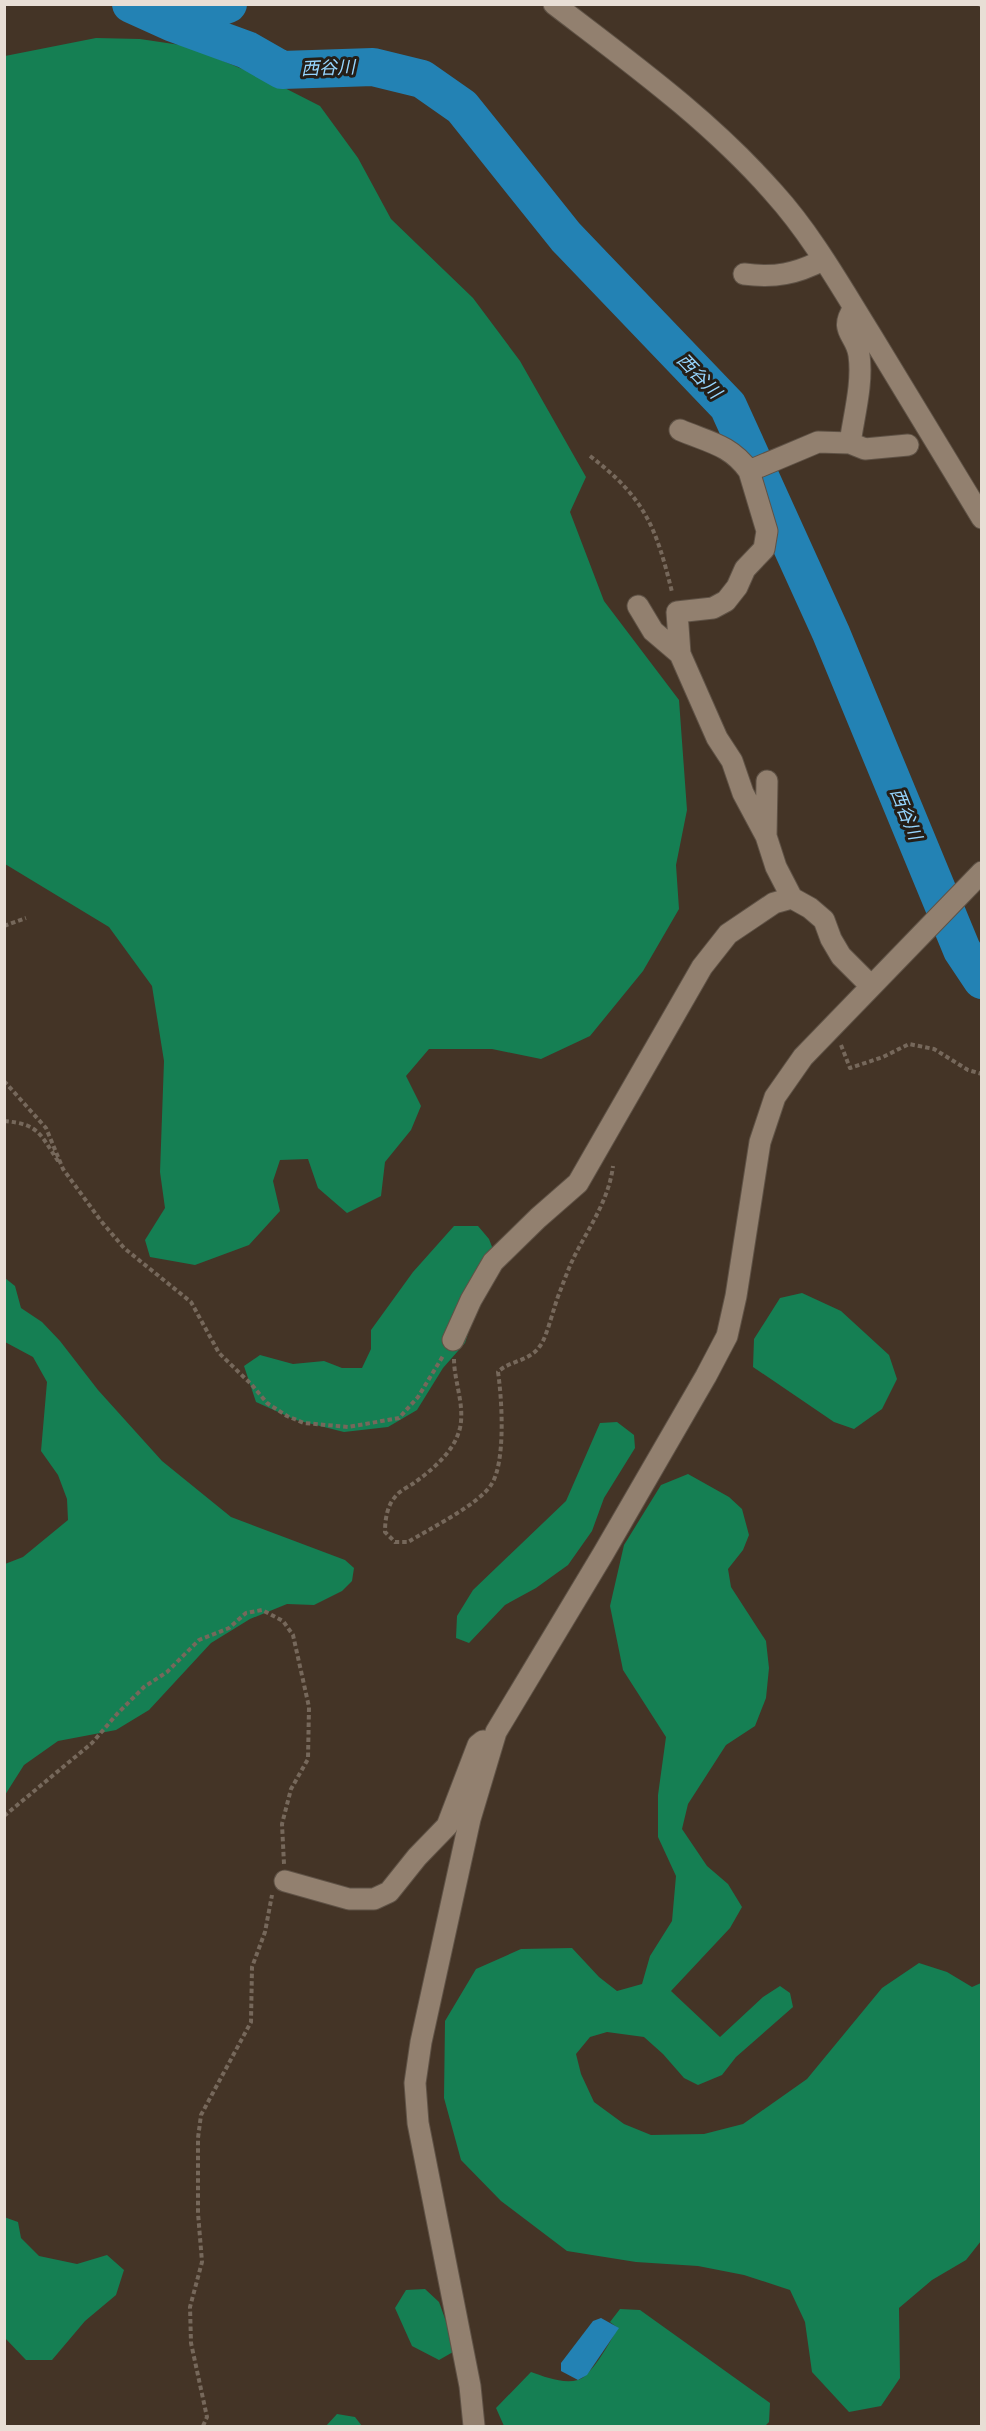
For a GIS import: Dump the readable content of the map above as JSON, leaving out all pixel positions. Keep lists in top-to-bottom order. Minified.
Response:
{"water":["西谷川"]}
